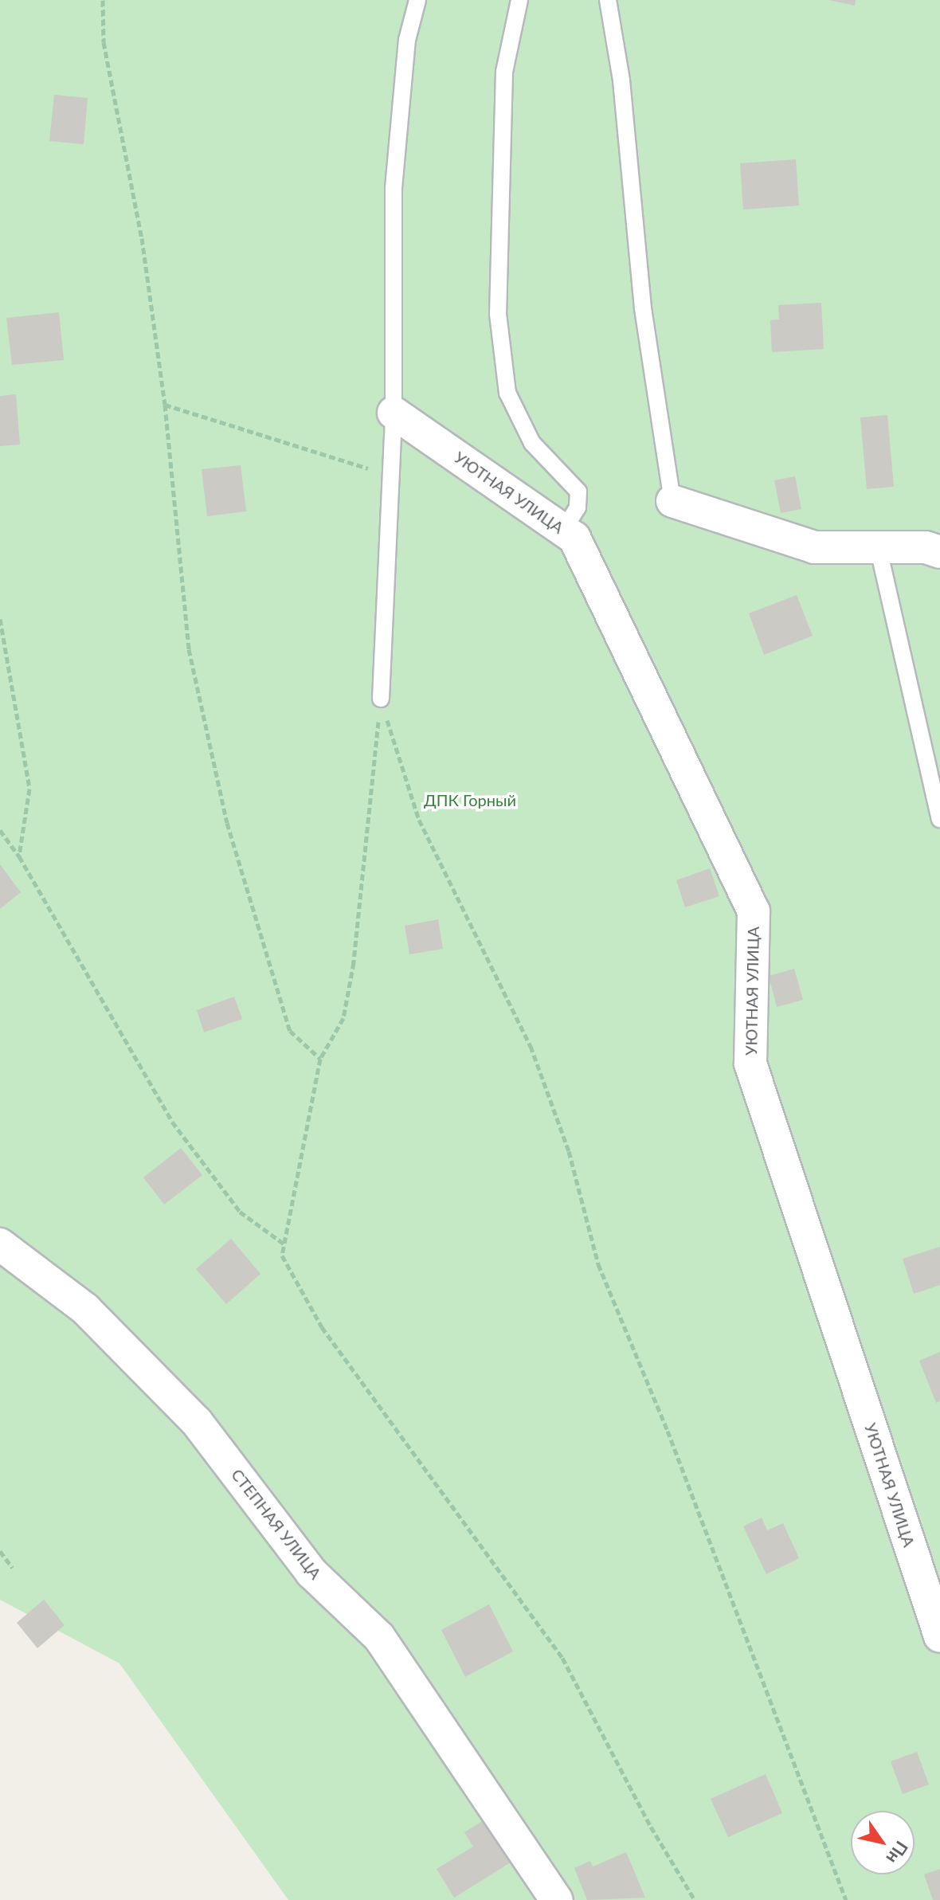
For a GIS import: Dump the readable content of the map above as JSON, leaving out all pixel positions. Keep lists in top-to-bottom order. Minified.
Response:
{"streets":{"street":["УЮТНАЯ УЛИЦА","СТЕПНАЯ УЛИЦА"]},"parks":["ДПК Горный"],"north":"bottom right"}
